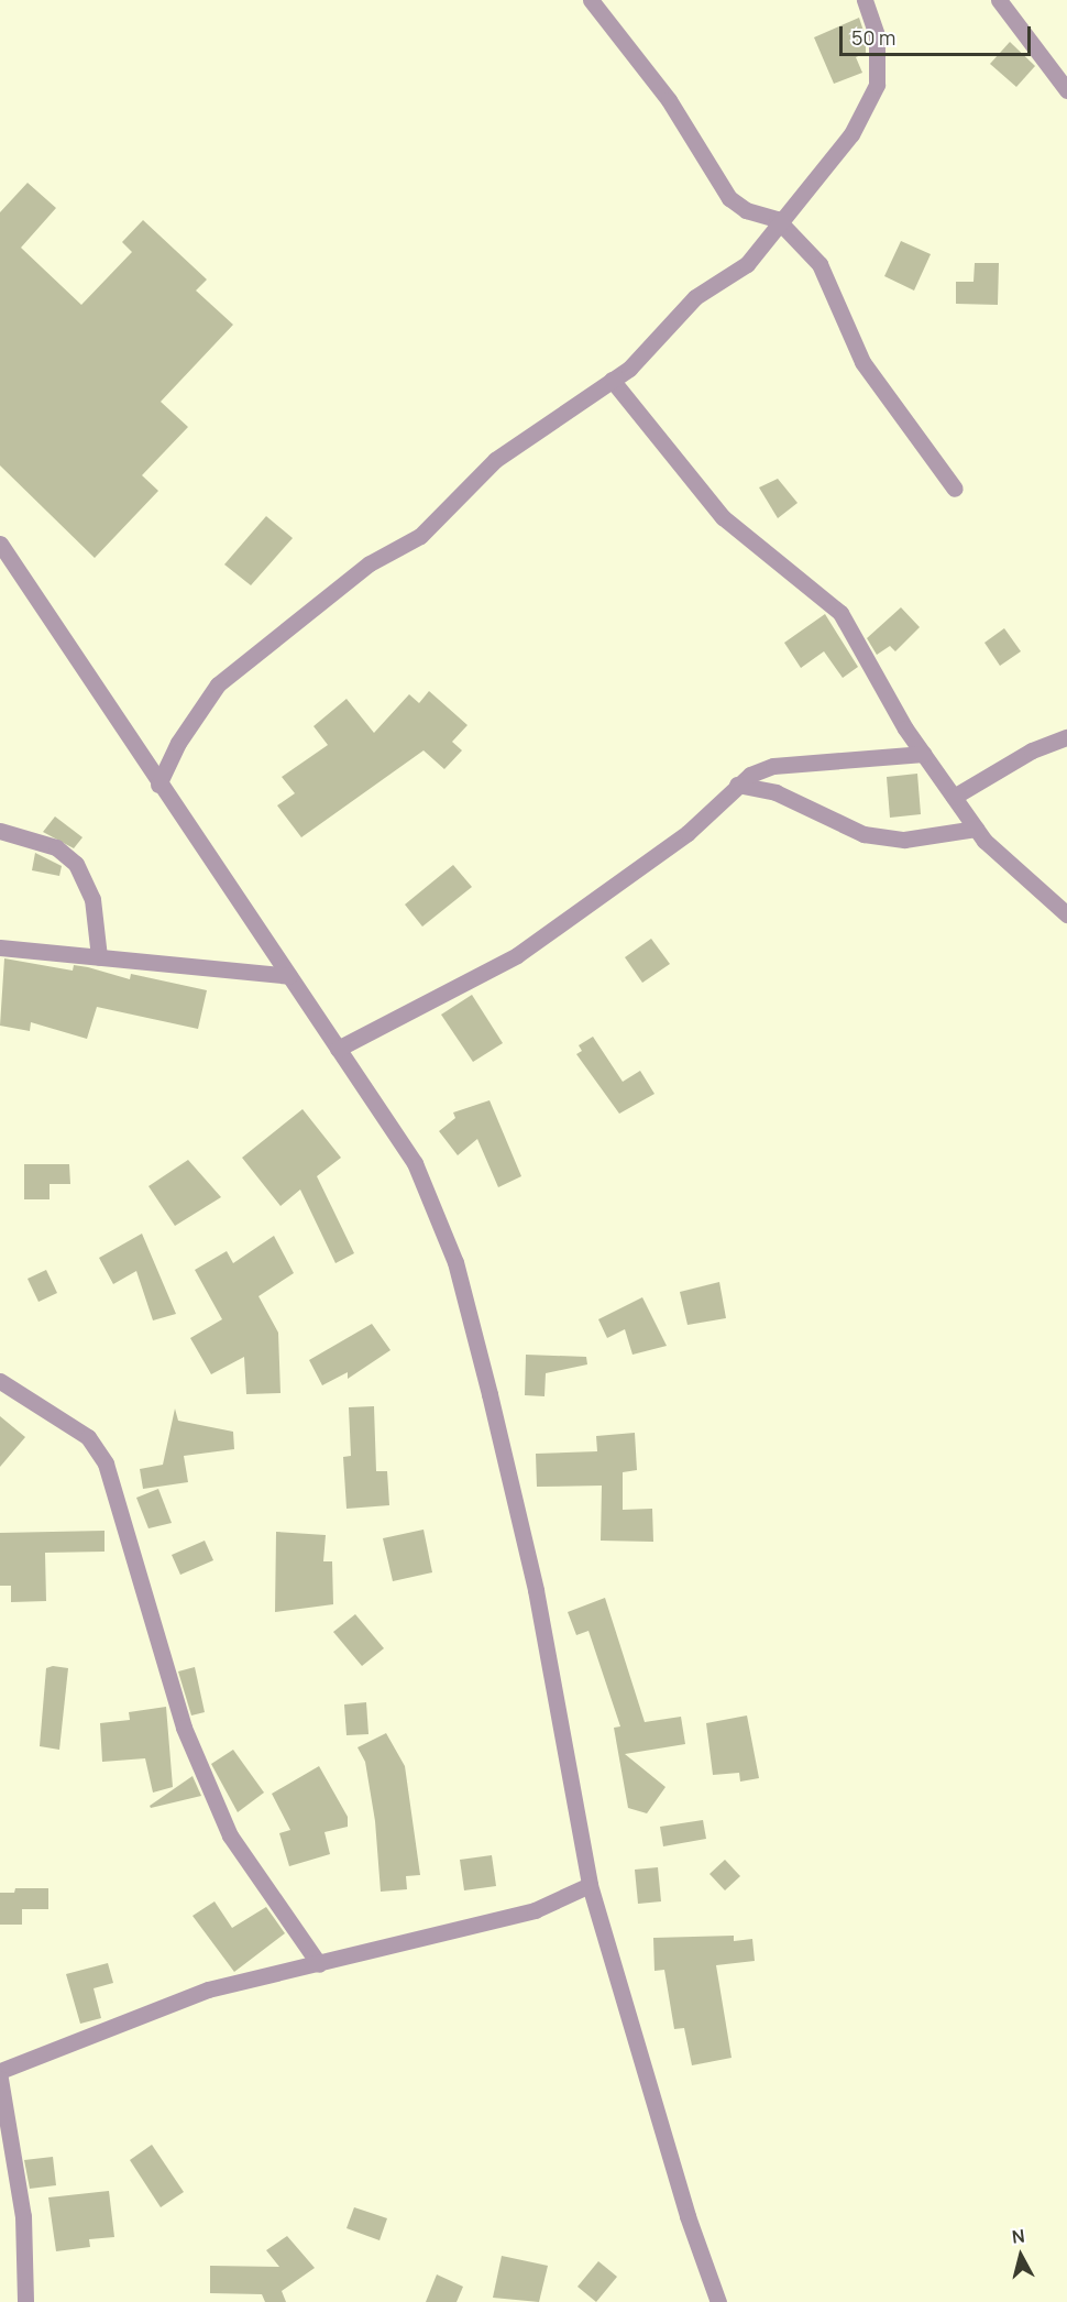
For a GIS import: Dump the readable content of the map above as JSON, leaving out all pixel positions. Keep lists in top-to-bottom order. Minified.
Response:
{"scale_bar":"50 m","north":"top"}
